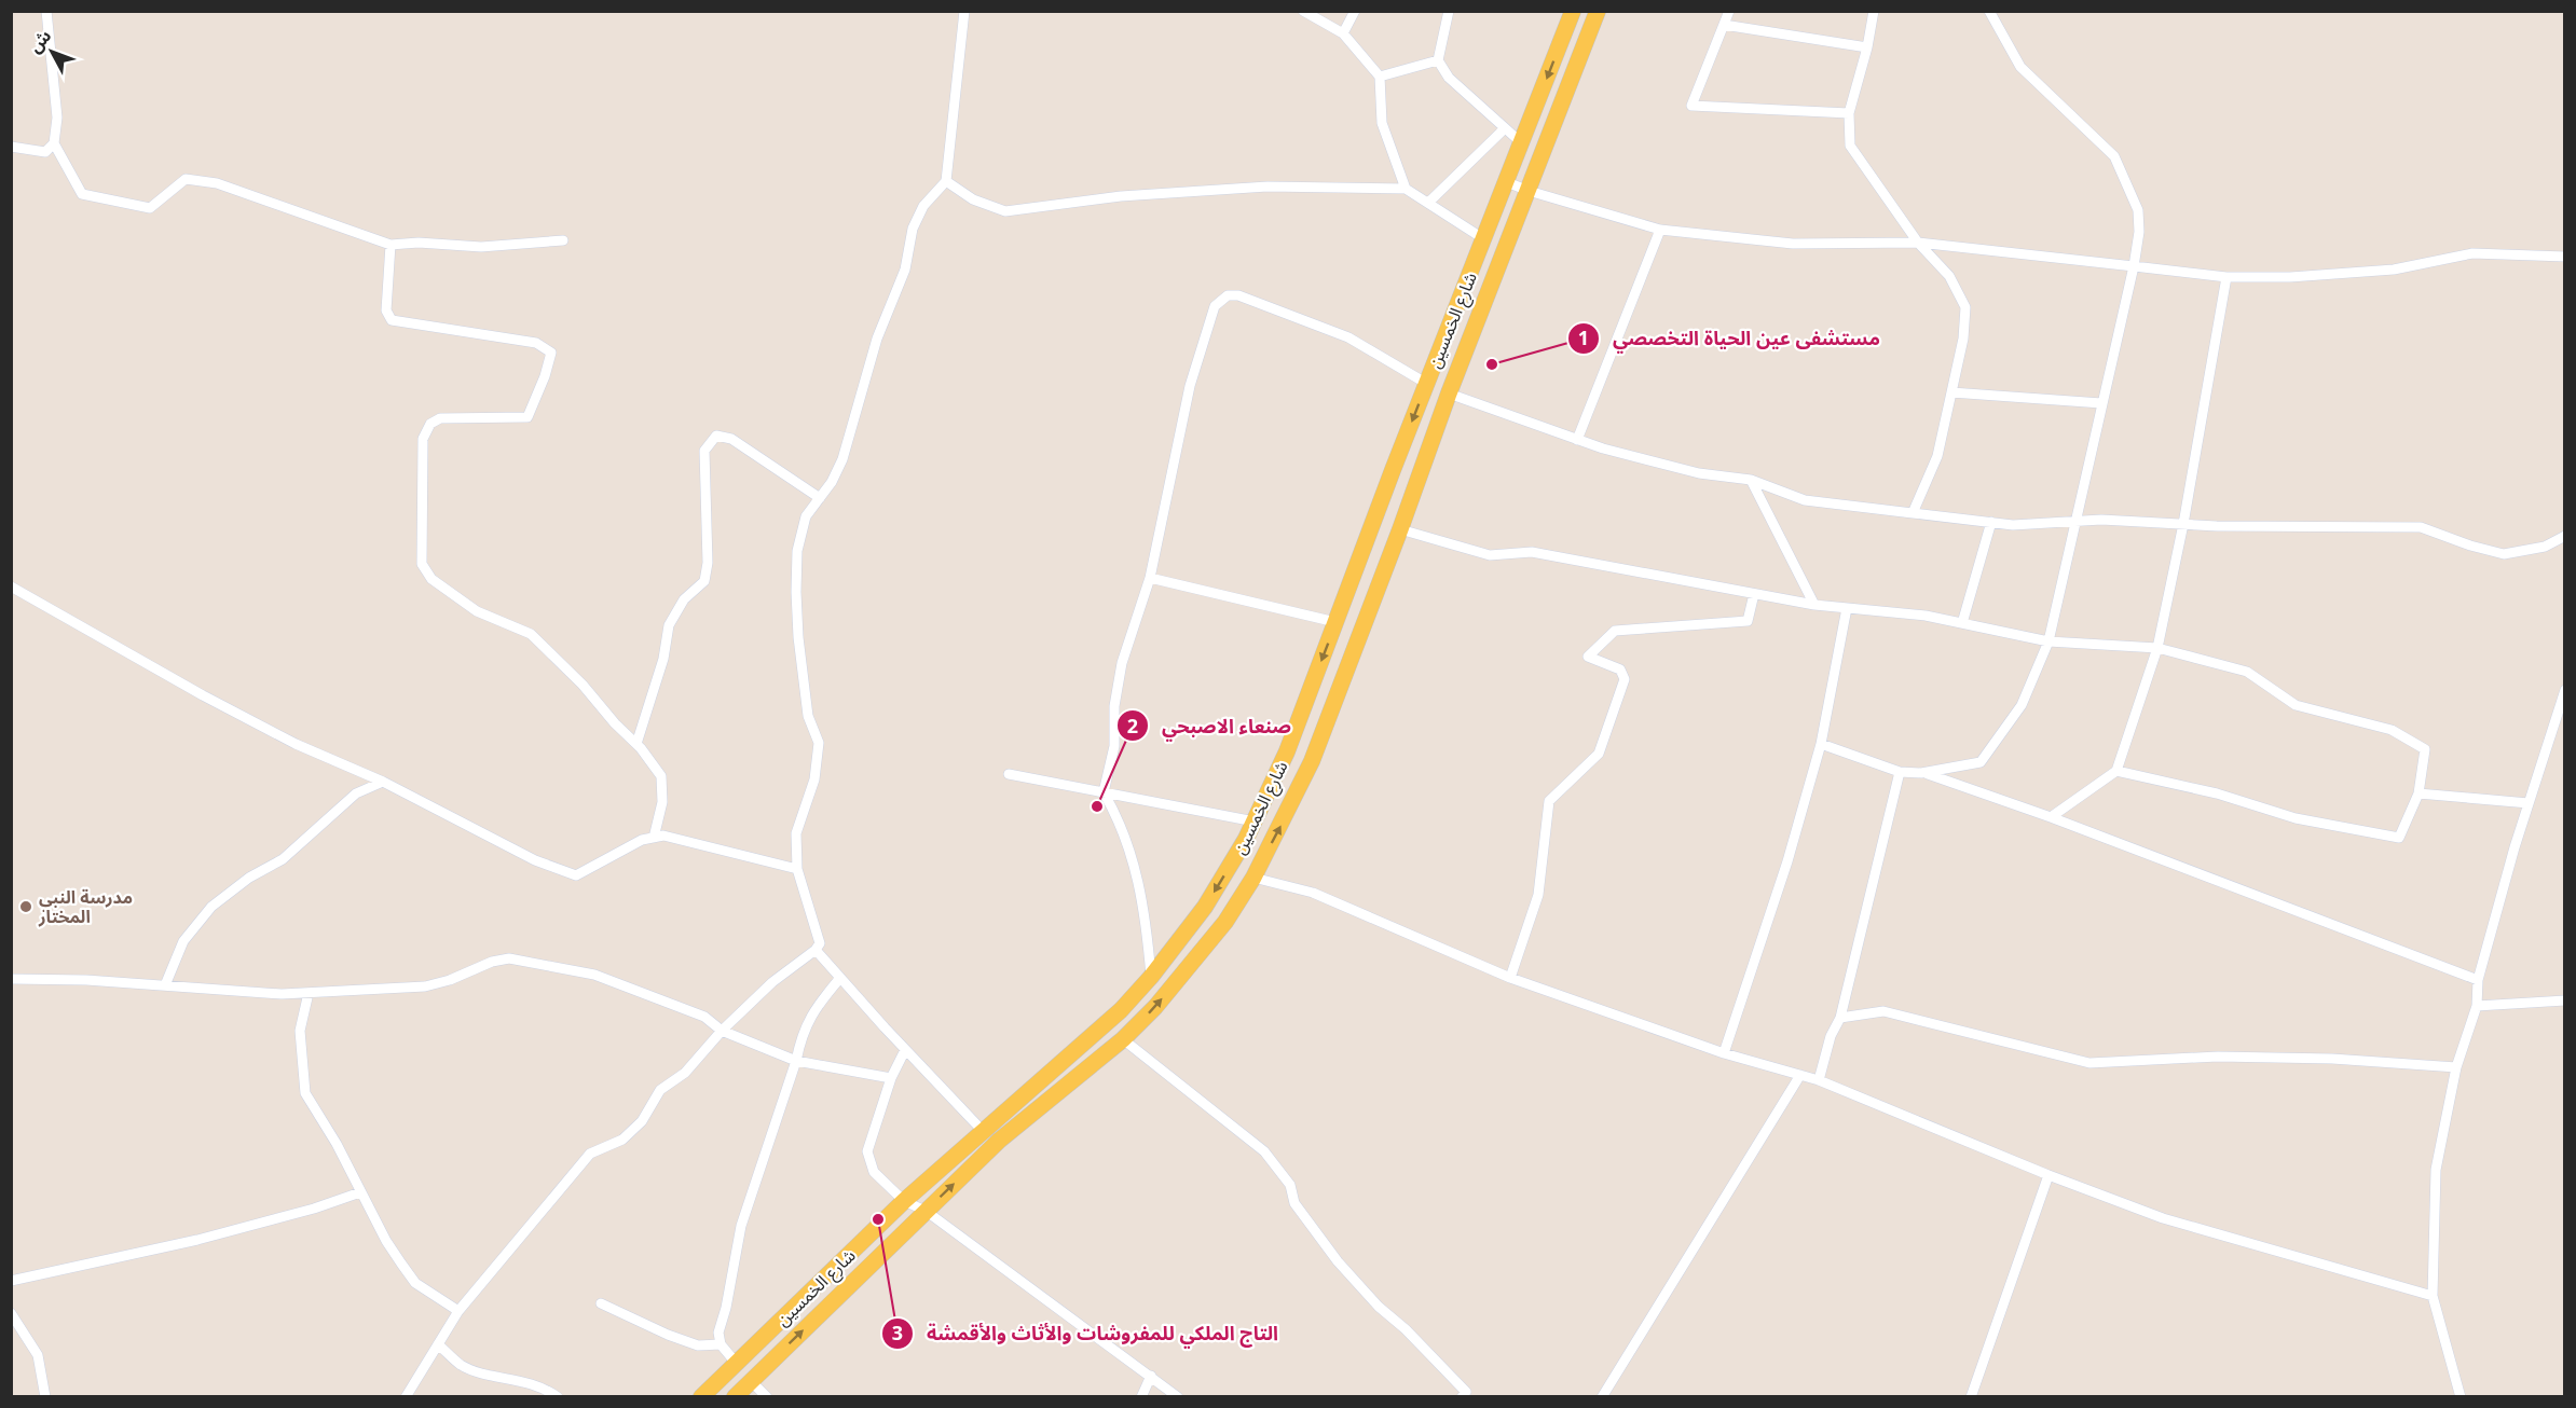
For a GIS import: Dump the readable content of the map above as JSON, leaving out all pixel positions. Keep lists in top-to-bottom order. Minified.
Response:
{"streets":{"main road":["شارع الخمسين"]},"places":["مستشفى عين الحياة التخصصي","صنعاء الاصبحي","مدرسة النبي المختار","التاج الملكي للمفروشات والأثاث والأقمشة"],"north":"top left"}
